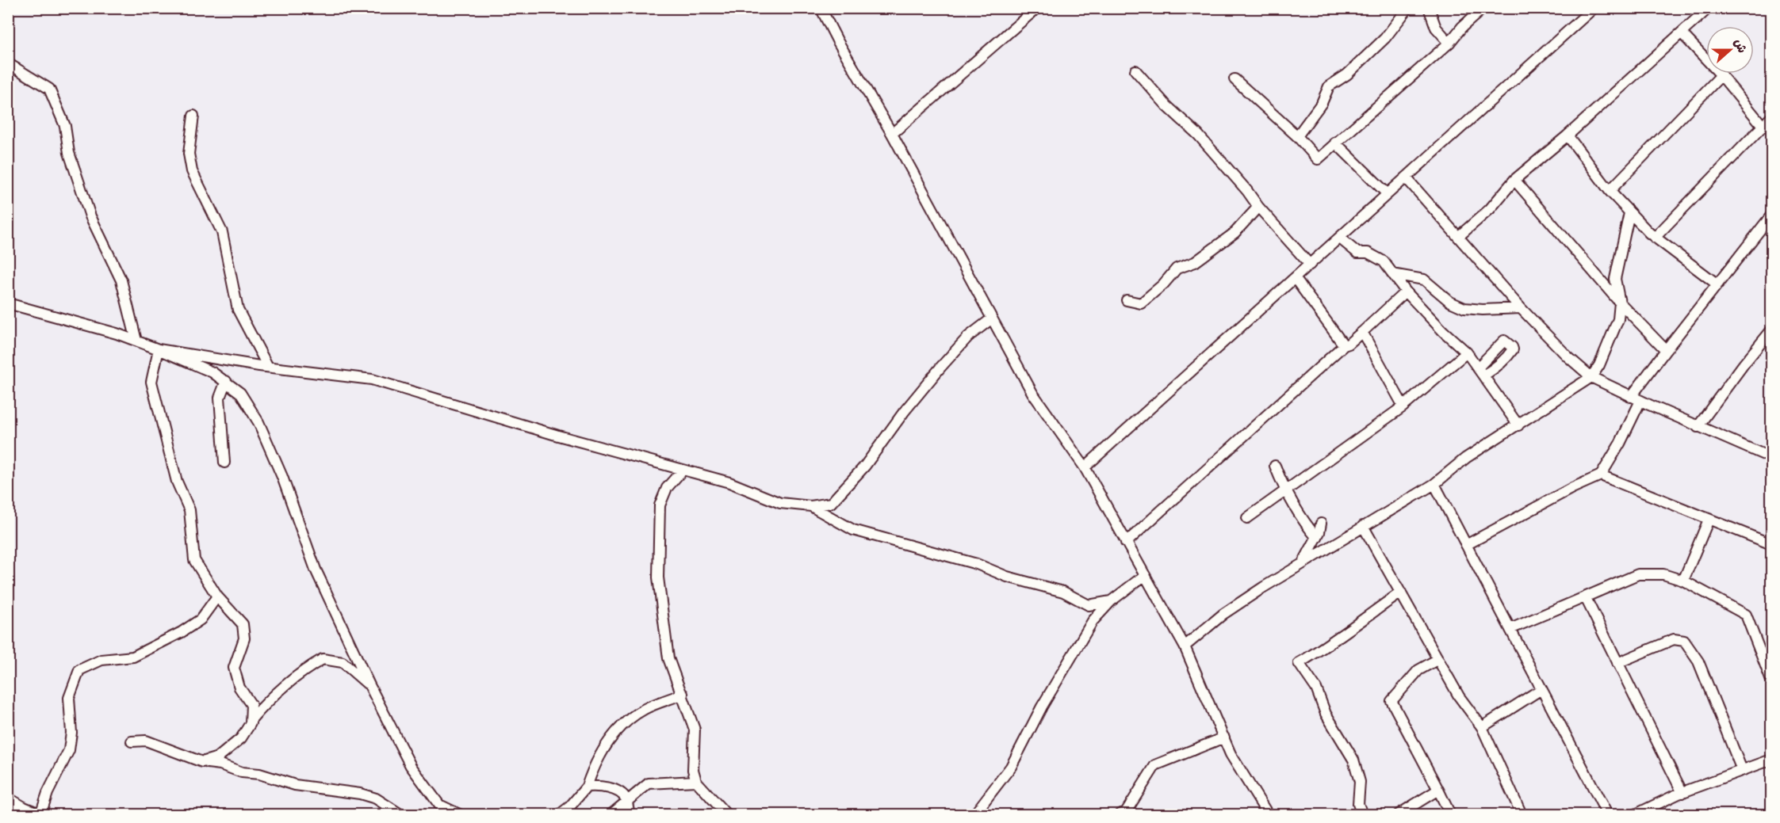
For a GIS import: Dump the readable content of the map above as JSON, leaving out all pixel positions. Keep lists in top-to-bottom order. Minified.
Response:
{"north":"right"}
